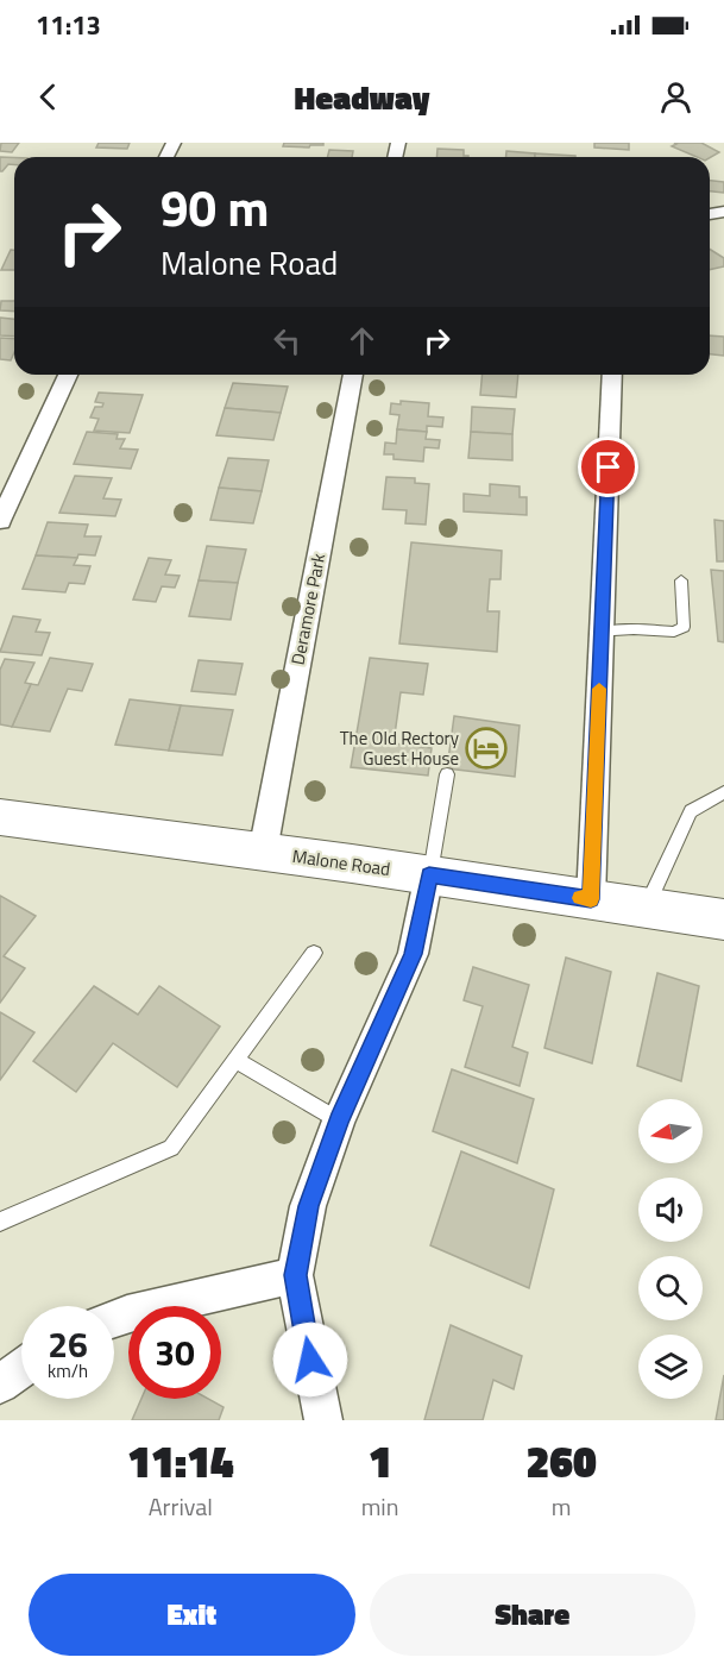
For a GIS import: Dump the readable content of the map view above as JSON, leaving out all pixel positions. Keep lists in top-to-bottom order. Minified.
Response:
{"streets":{"main road":["Malone Road"],"street":["Deramore Park"]},"crossings":[["Deramore Park","Malone Road"]],"places":{"hotel":["The Old Rectory Guest House"]},"north":"left","page":{"status":"11:13","header":"Headway","turn":["90 m","Malone Road"],"speed":"26 km/h","limit":"30","eta":["11:14","Arrival","1","min","260","m"],"buttons":["Exit","Share"]}}
